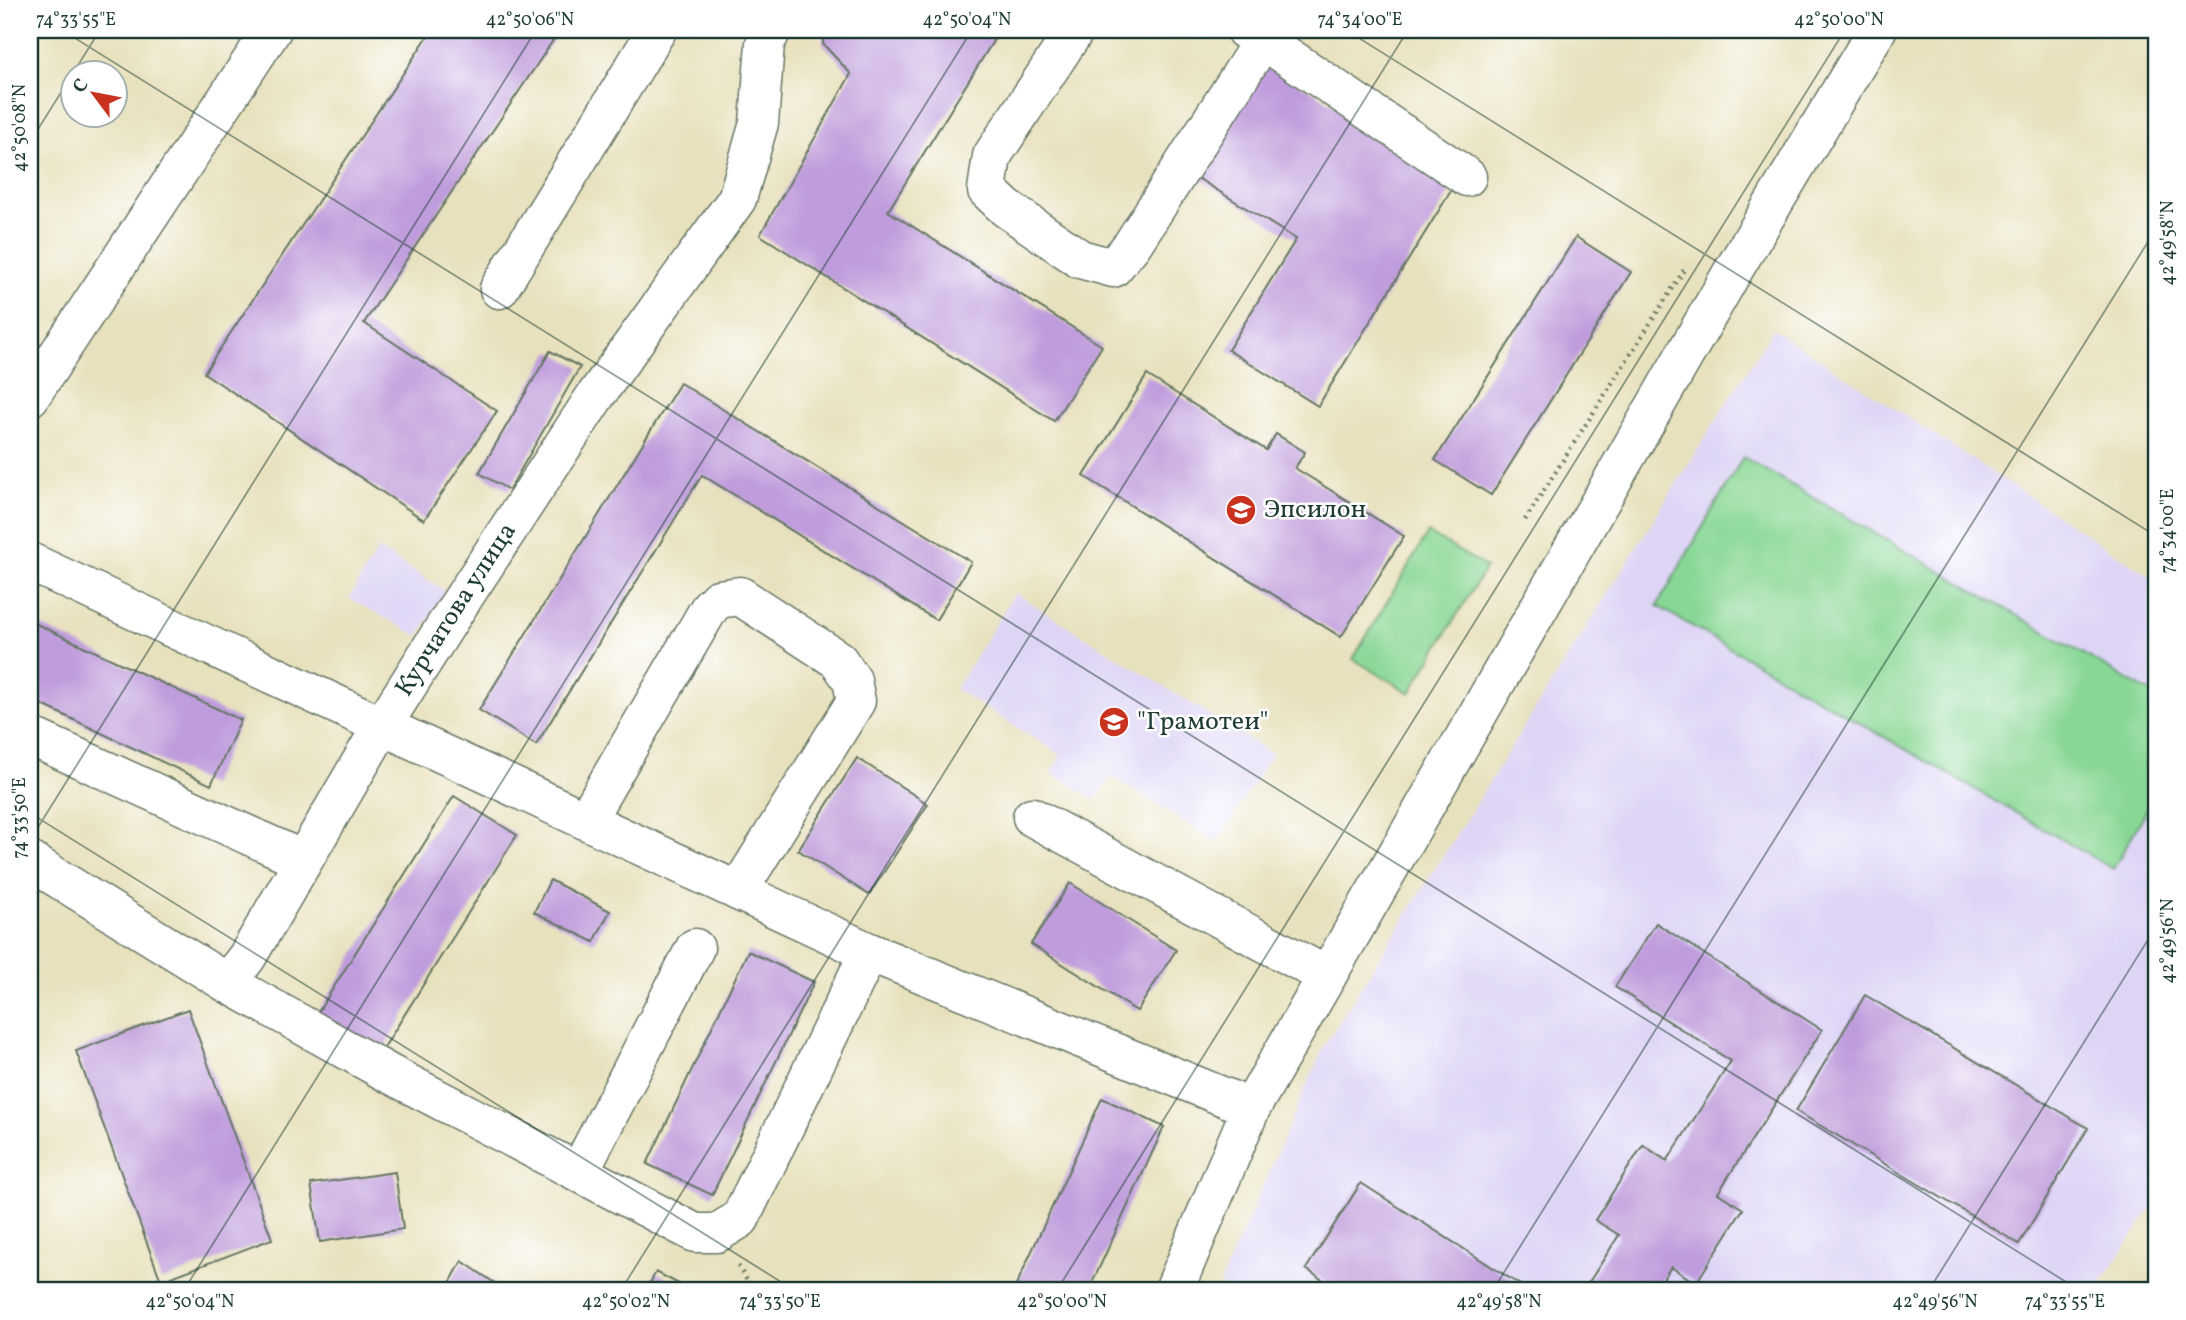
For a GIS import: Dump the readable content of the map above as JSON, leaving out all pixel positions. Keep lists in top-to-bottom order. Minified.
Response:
{"streets":{"street":["Курчатова улица"]},"places":{"school or university":["Эпсилон","\"Грамотеи\""]},"north":"top left","coordinates":["74°33'55\"E","42°50'06\"N","42°50'04\"N","74°34'00\"E","42°50'00\"N","42°50'08\"N","42°49'58\"N","74°33'50\"E","42°49'56\"N","42°50'02\"N"]}
